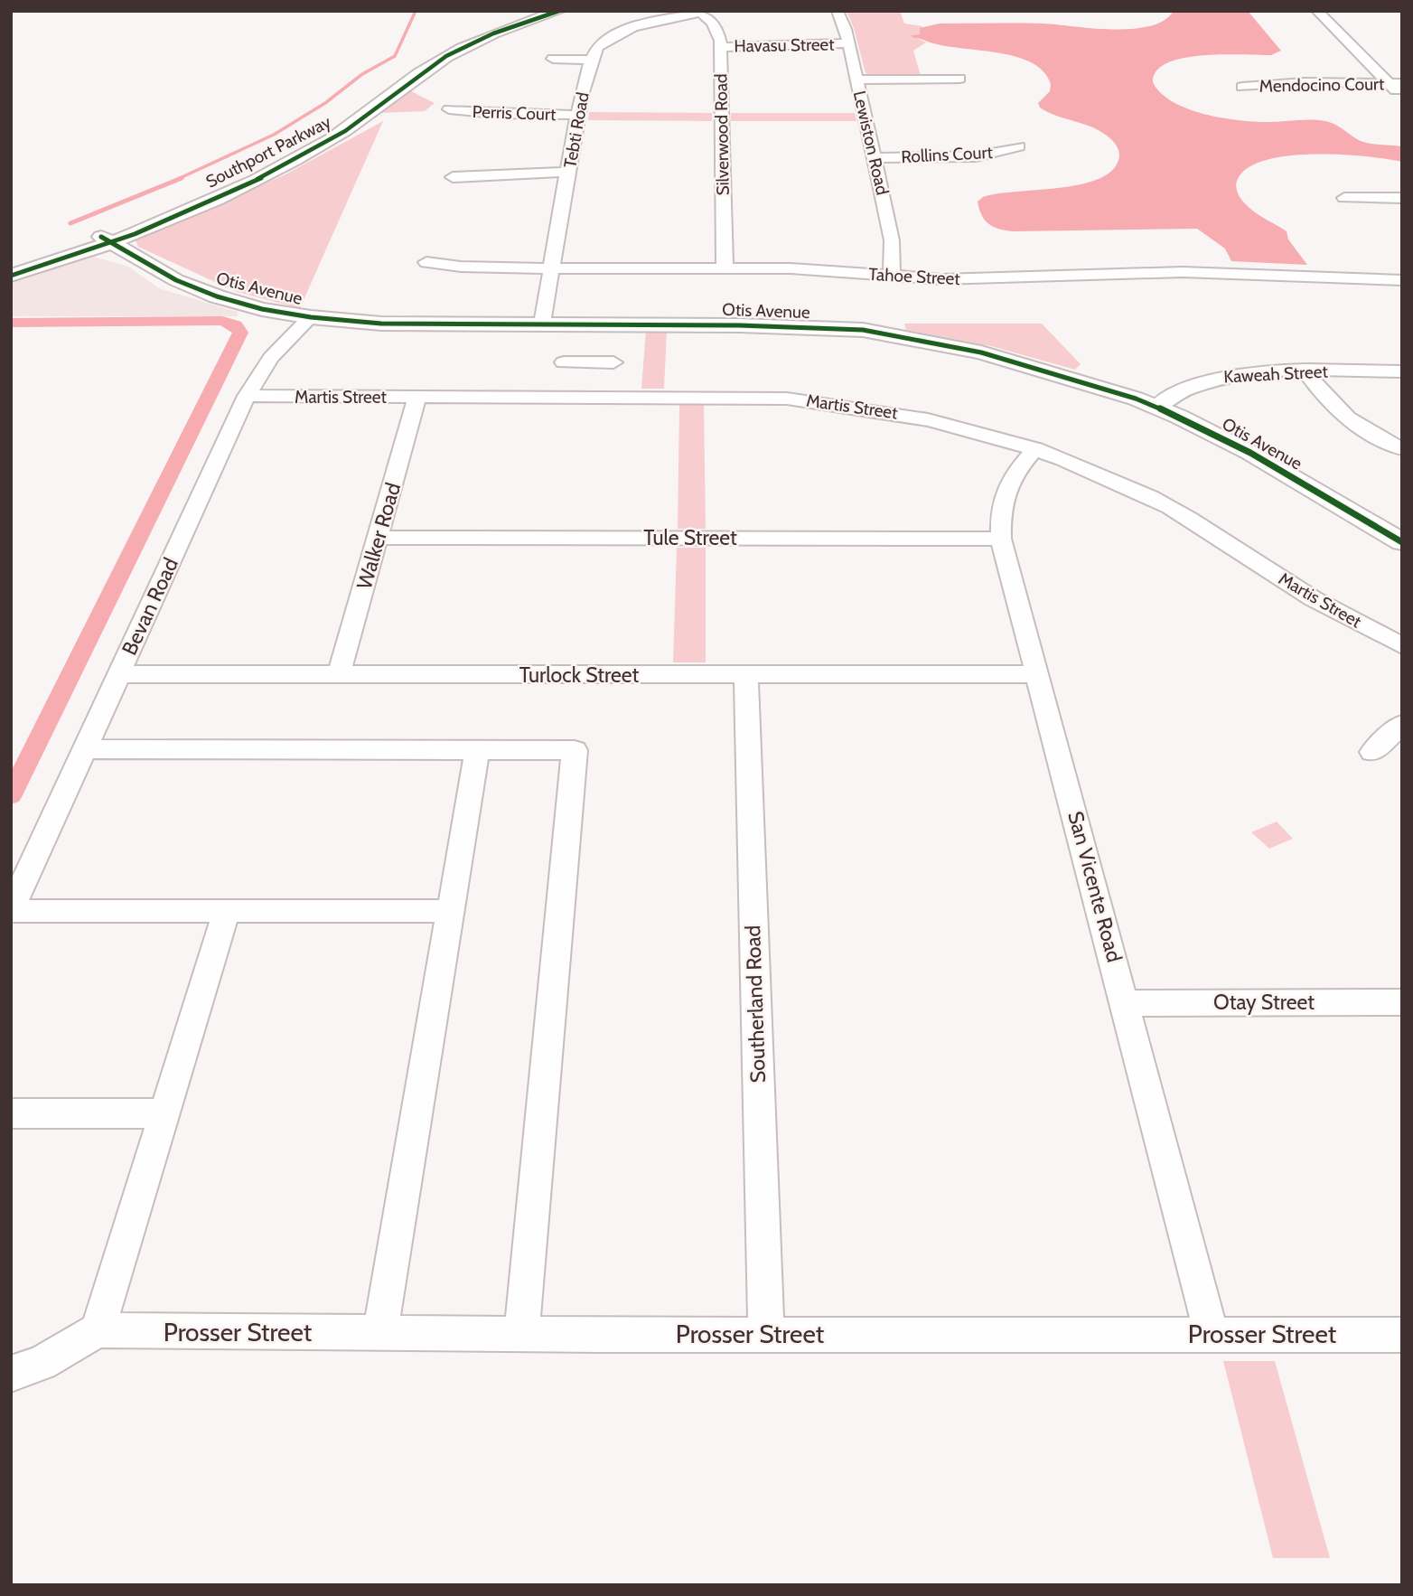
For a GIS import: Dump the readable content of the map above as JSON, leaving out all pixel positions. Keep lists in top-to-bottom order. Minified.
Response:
{"streets":{"street":["Havasu Street","Mendocino Court","Perris Court","Tebti Road","Silverwood Road","Lewiston Road","Southport Parkway","Rollins Court","Tahoe Street","Otis Avenue","Kaweah Street","Martis Street","Walker Road","Tule Street","Bevan Road","Turlock Street","San Vicente Road","Otay Street","Southerland Road","Prosser Street"]},"crossings":[["Havasu Street","Silverwood Road"],["Havasu Street","Lewiston Road"],["Perris Court","Tebti Road"],["Tebti Road","Tahoe Street"],["Tebti Road","Otis Avenue"],["Silverwood Road","Tahoe Street"],["Lewiston Road","Rollins Court"],["Lewiston Road","Tahoe Street"],["Southport Parkway","Otis Avenue"],["Otis Avenue","Kaweah Street"],["Otis Avenue","Bevan Road"],["Martis Street","Walker Road"],["Martis Street","Bevan Road"],["Martis Street","San Vicente Road"],["Walker Road","Tule Street"],["Walker Road","Turlock Street"],["Tule Street","San Vicente Road"],["Bevan Road","Turlock Street"],["Turlock Street","San Vicente Road"],["Turlock Street","Southerland Road"],["San Vicente Road","Otay Street"],["San Vicente Road","Prosser Street"],["Southerland Road","Prosser Street"]]}
